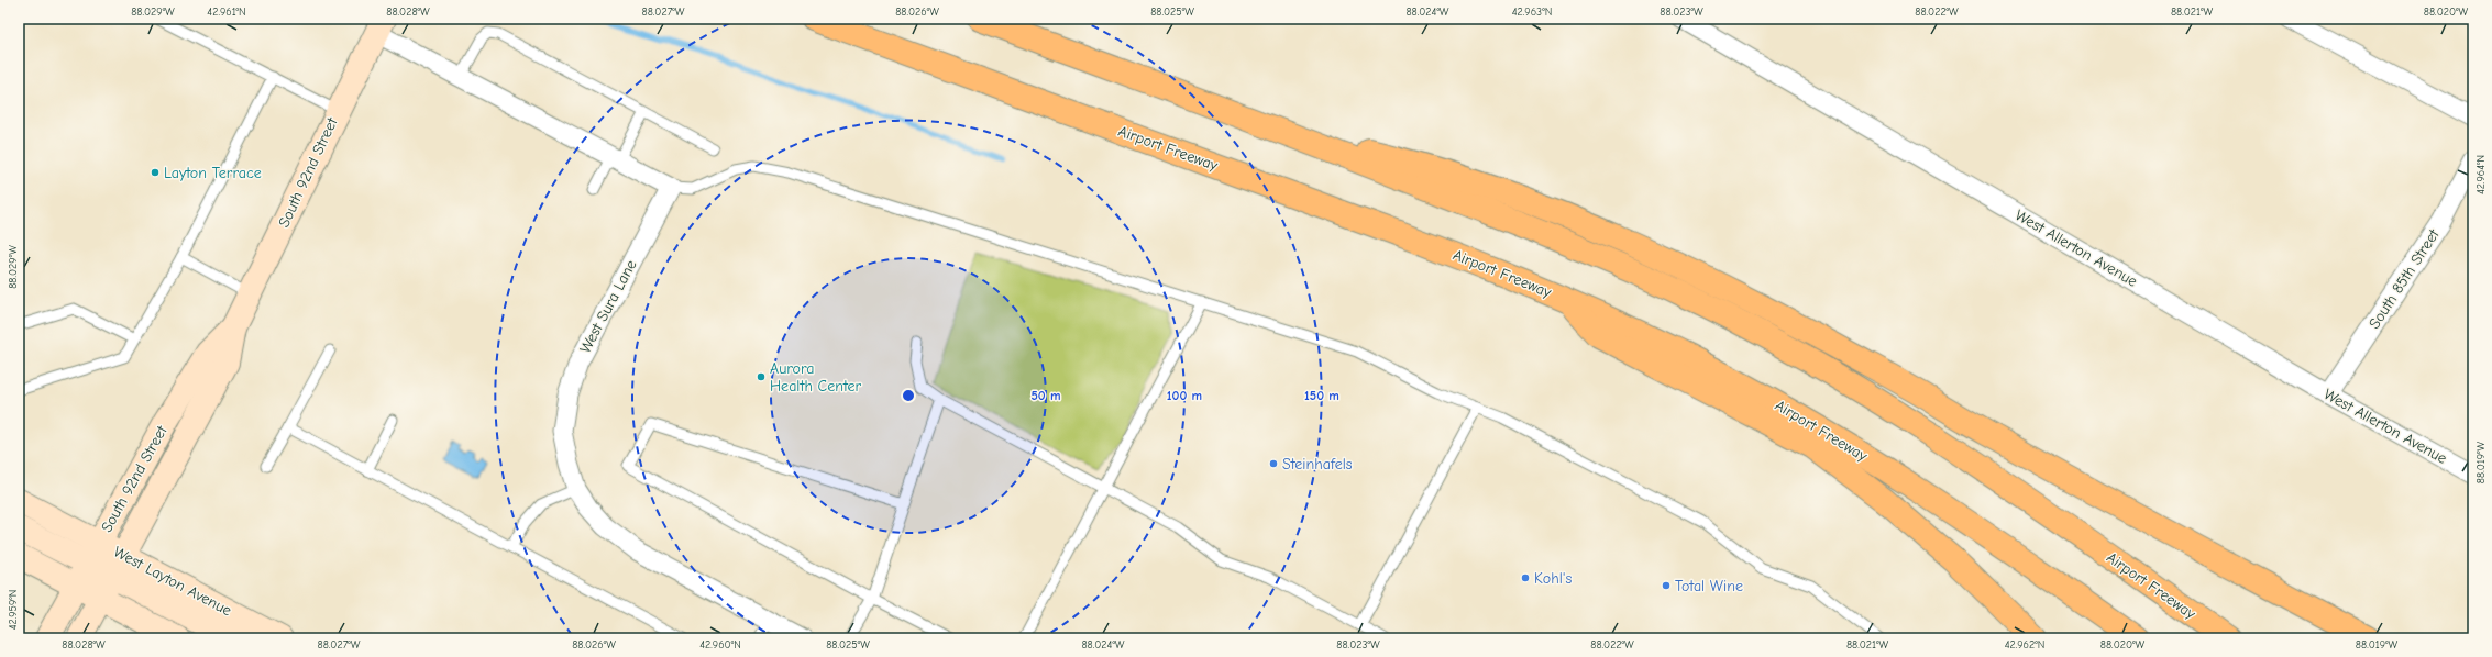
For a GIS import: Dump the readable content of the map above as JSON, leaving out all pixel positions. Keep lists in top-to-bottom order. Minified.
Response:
{"streets":{"highway":["Airport Freeway"],"main road":["South 92nd Street","West Layton Avenue"],"street":["West Allerton Avenue","South 85th Street","West Sura Lane"]},"crossings":[["South 92nd Street","West Layton Avenue"],["West Allerton Avenue","South 85th Street"]],"places":["Layton Terrace","Aurora Health Center","Steinhafels","Kohl's","Total Wine"],"coordinates":["88.029°W","42.961°N","88.028°W","88.027°W","88.026°W","88.025°W","88.024°W","42.963°N","88.023°W","88.022°W","88.021°W","88.020°W","42.964°N","88.019°W","42.959°N","42.960°N","42.962°N"],"rings":["50 m","100 m","150 m"]}
